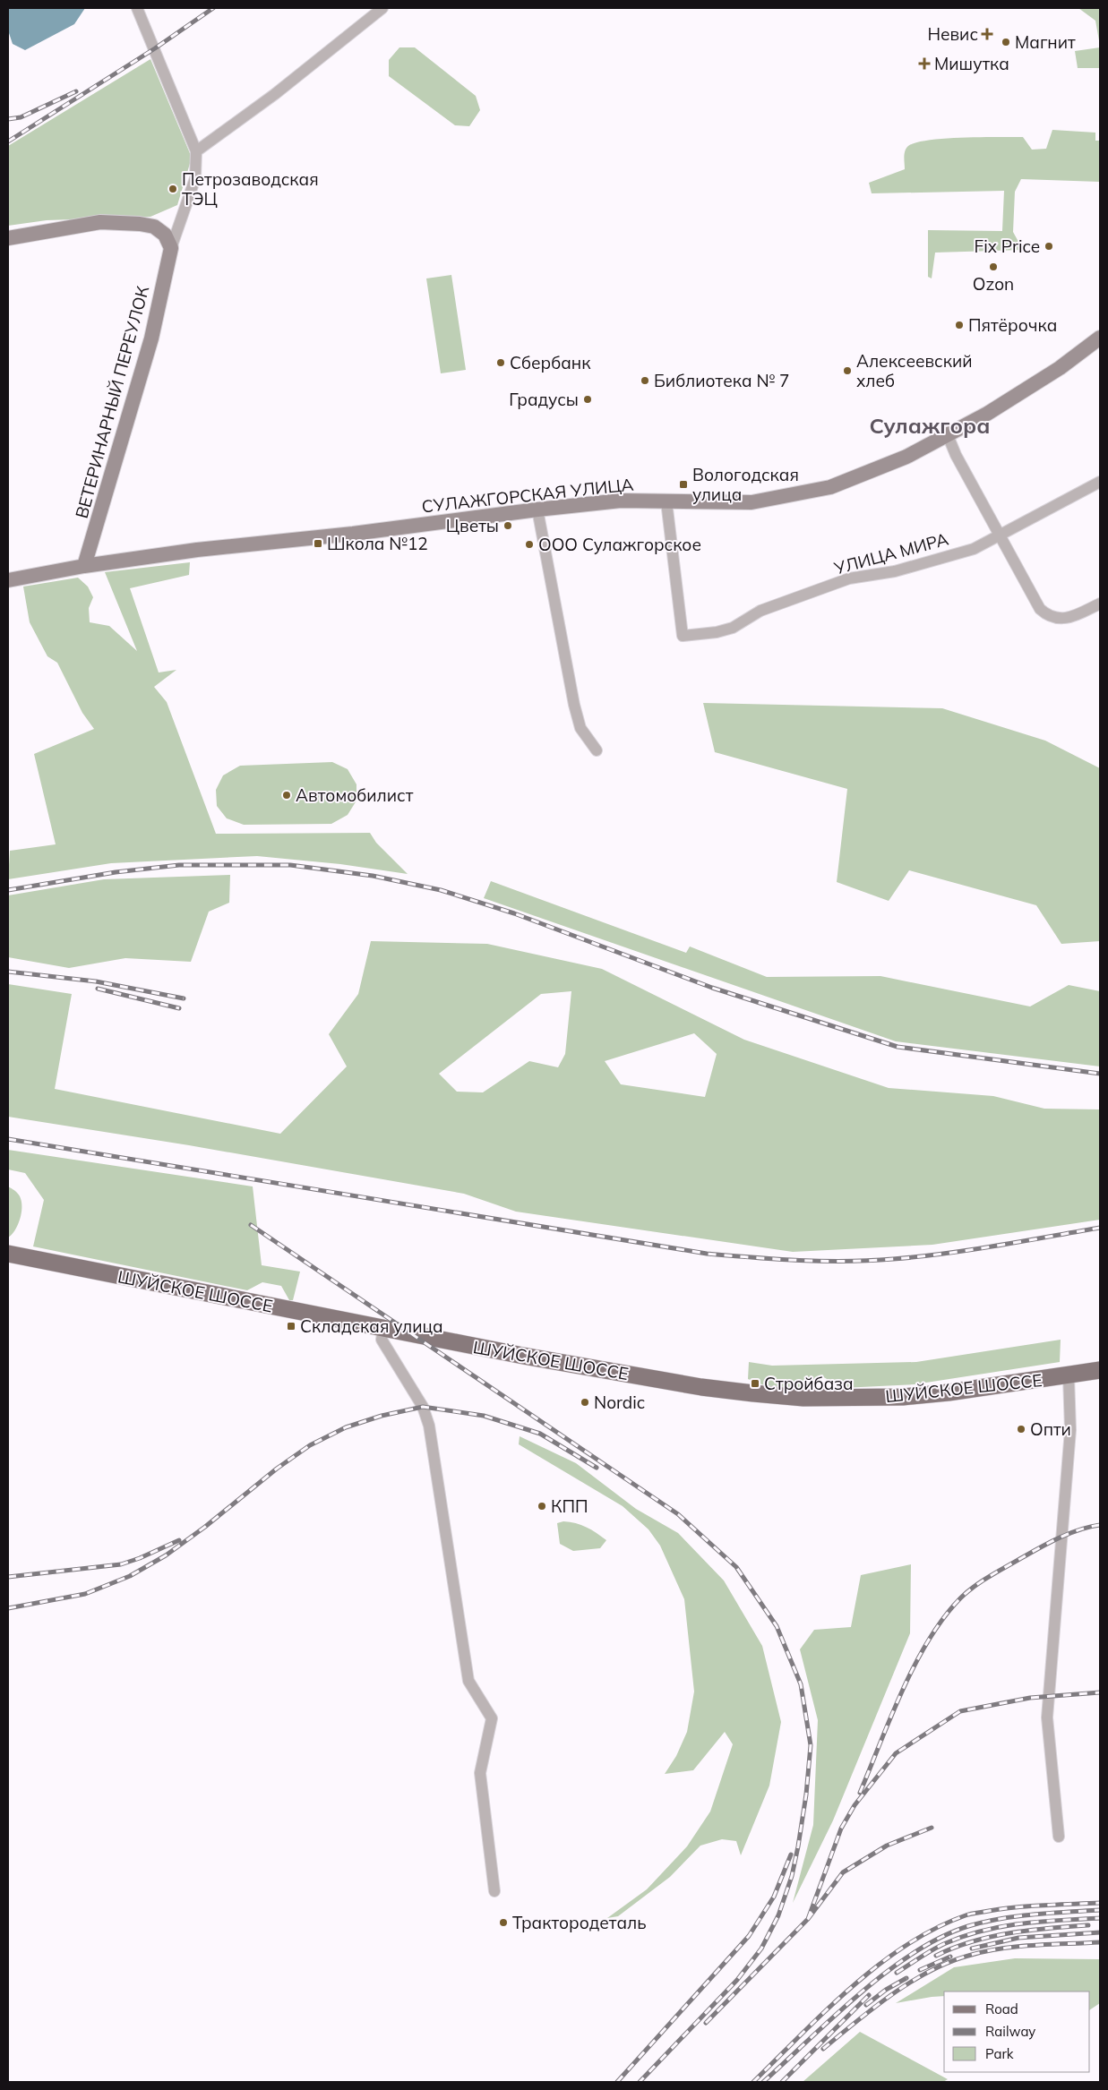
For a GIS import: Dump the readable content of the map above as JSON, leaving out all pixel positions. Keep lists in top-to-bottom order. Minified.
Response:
{"streets":{"main road":["ВЕТЕРИНАРНЫЙ ПЕРЕУЛОК","СУЛАЖГОРСКАЯ УЛИЦА","ШУЙСКОЕ ШОССЕ"],"street":["УЛИЦА МИРА"]},"crossings":[["ВЕТЕРИНАРНЫЙ ПЕРЕУЛОК","СУЛАЖГОРСКАЯ УЛИЦА"],["СУЛАЖГОРСКАЯ УЛИЦА","УЛИЦА МИРА"]],"districts":["Сулажгора"],"places":{"health":["Невис","Мишутка"],"other":["Магнит","Петрозаводская ТЭЦ","Fix Price","Ozon","Пятёрочка","Сбербанк","Алексеевский хлеб","Библиотека № 7","Градусы","Цветы","ООО Сулажгорское","Автомобилист","Nordic","Опти","КПП","Трактородеталь"],"transit":["Вологодская улица","Школа №12","Складская улица","Стройбаза"]},"legend":["Road","Railway","Park"]}
